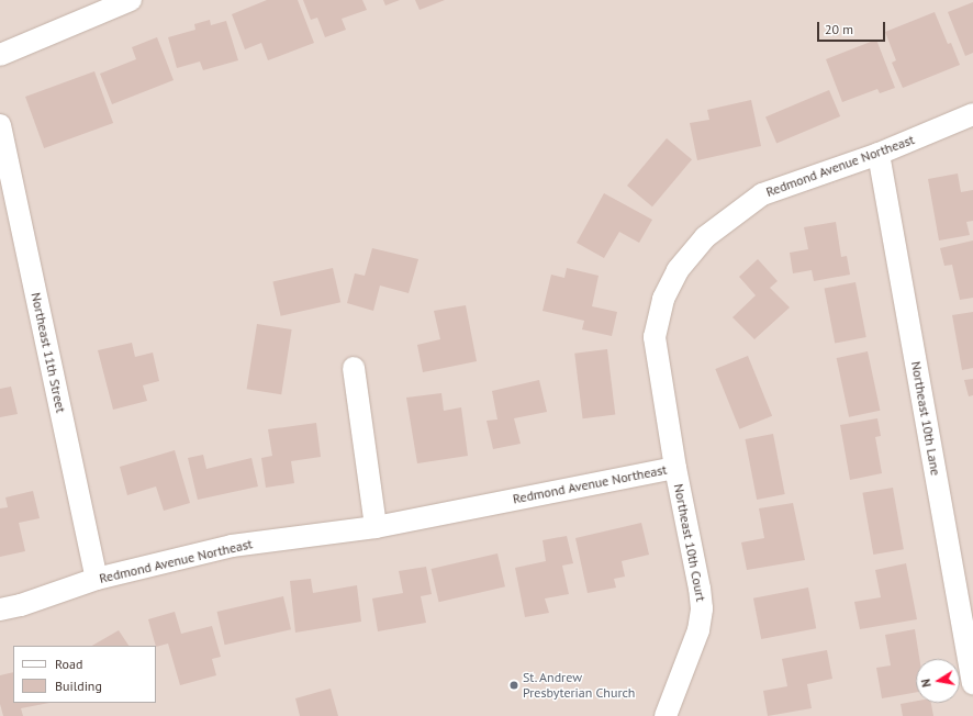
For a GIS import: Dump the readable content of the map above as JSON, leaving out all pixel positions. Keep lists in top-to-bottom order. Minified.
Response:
{"streets":{"street":["Redmond Avenue Northeast","Northeast 11th Street","Northeast 10th Lane","Northeast 10th Court"]},"crossings":[["Redmond Avenue Northeast","Northeast 11th Street"],["Redmond Avenue Northeast","Northeast 10th Lane"],["Redmond Avenue Northeast","Northeast 10th Court"]],"places":["St. Andrew Presbyterian Church"],"legend":["Road","Building"],"scale_bar":"20 m","north":"left"}
